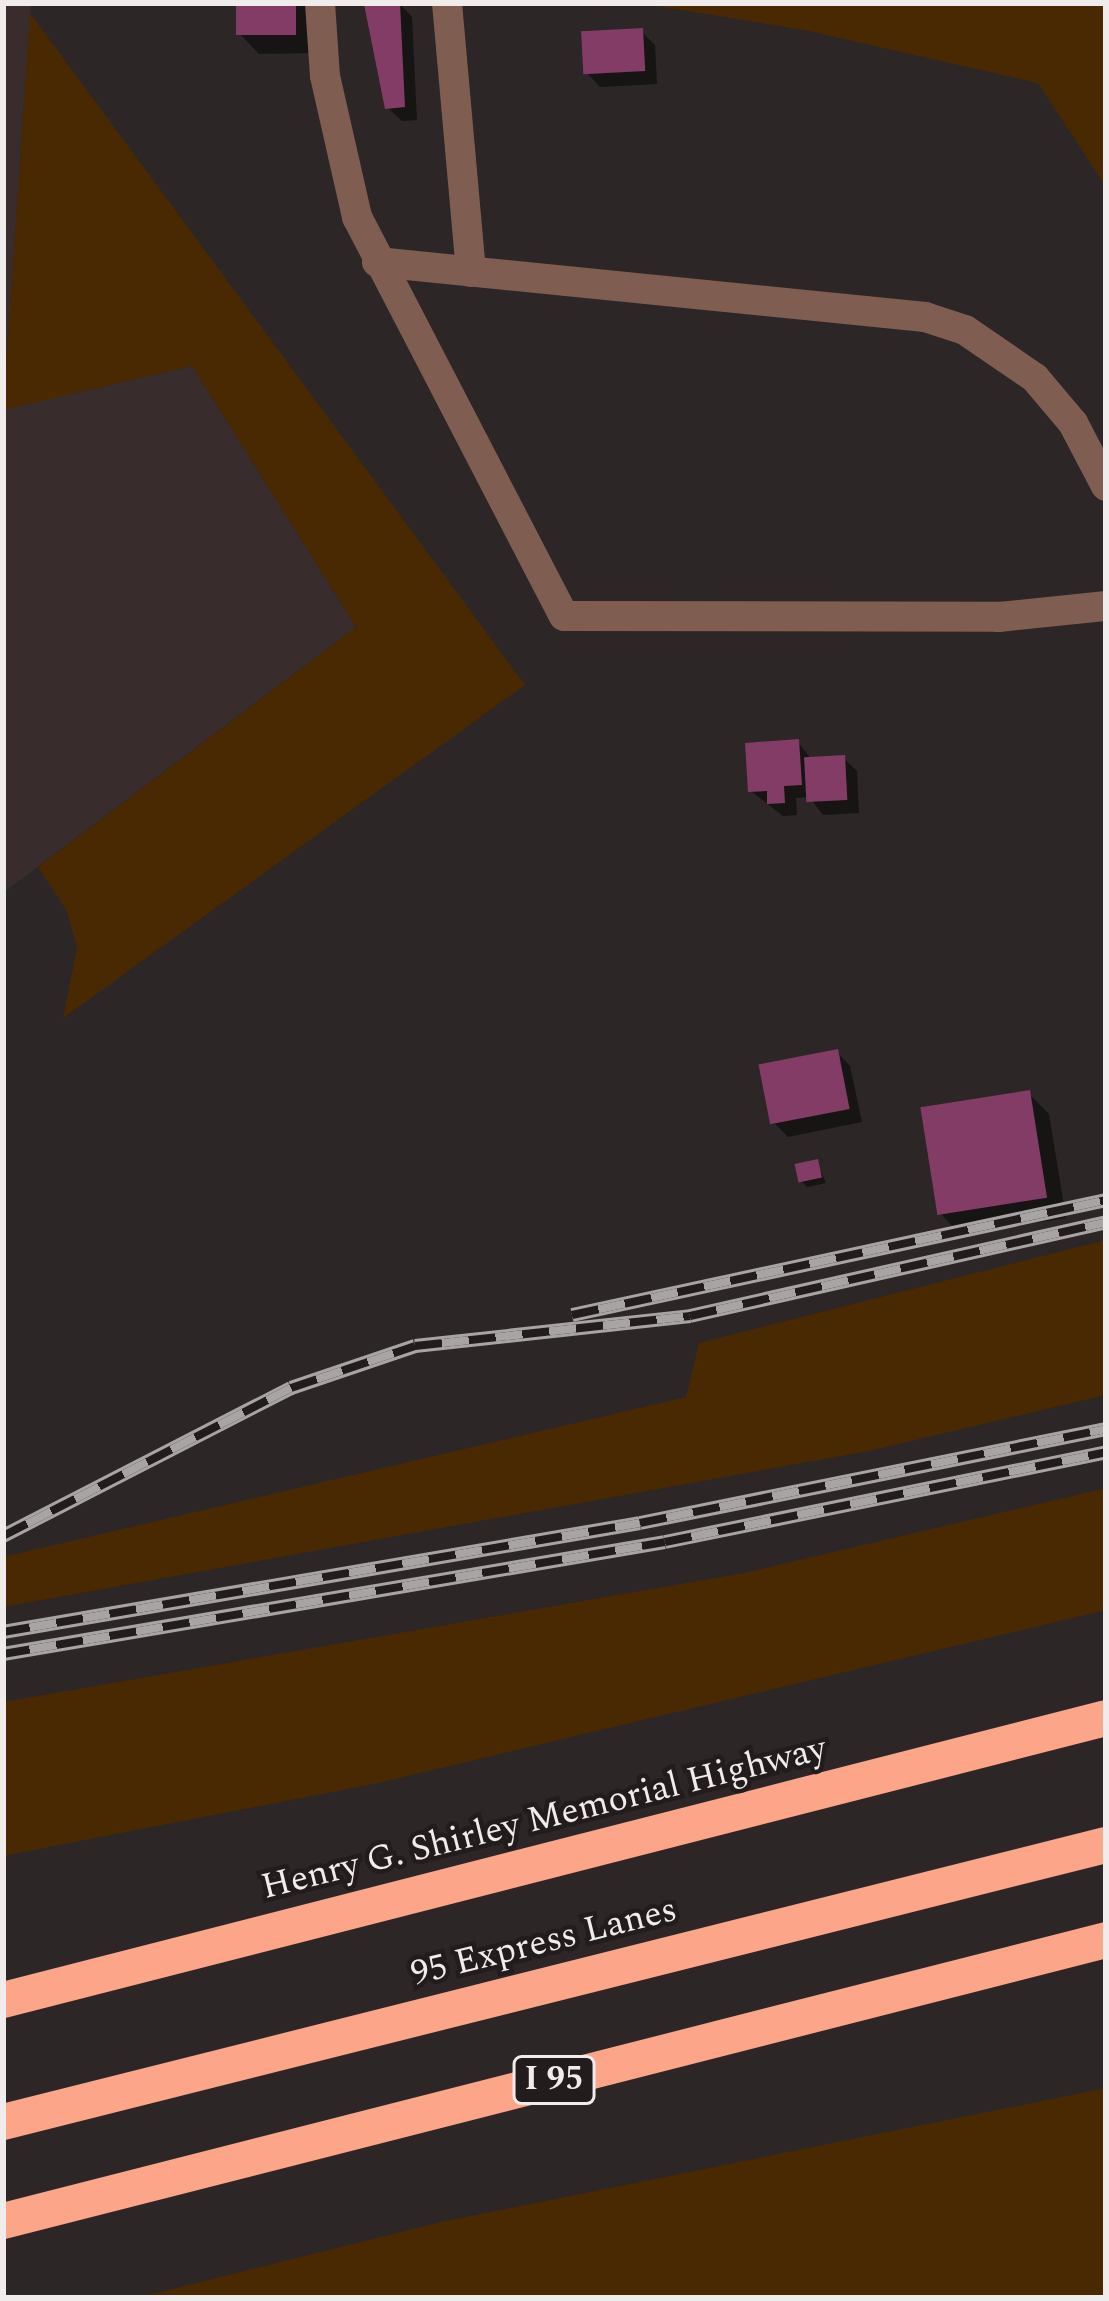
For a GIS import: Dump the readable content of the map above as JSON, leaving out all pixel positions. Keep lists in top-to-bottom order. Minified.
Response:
{"streets":{"highway":["Henry G. Shirley Memorial Highway","95 Express Lanes","I 95"]}}
